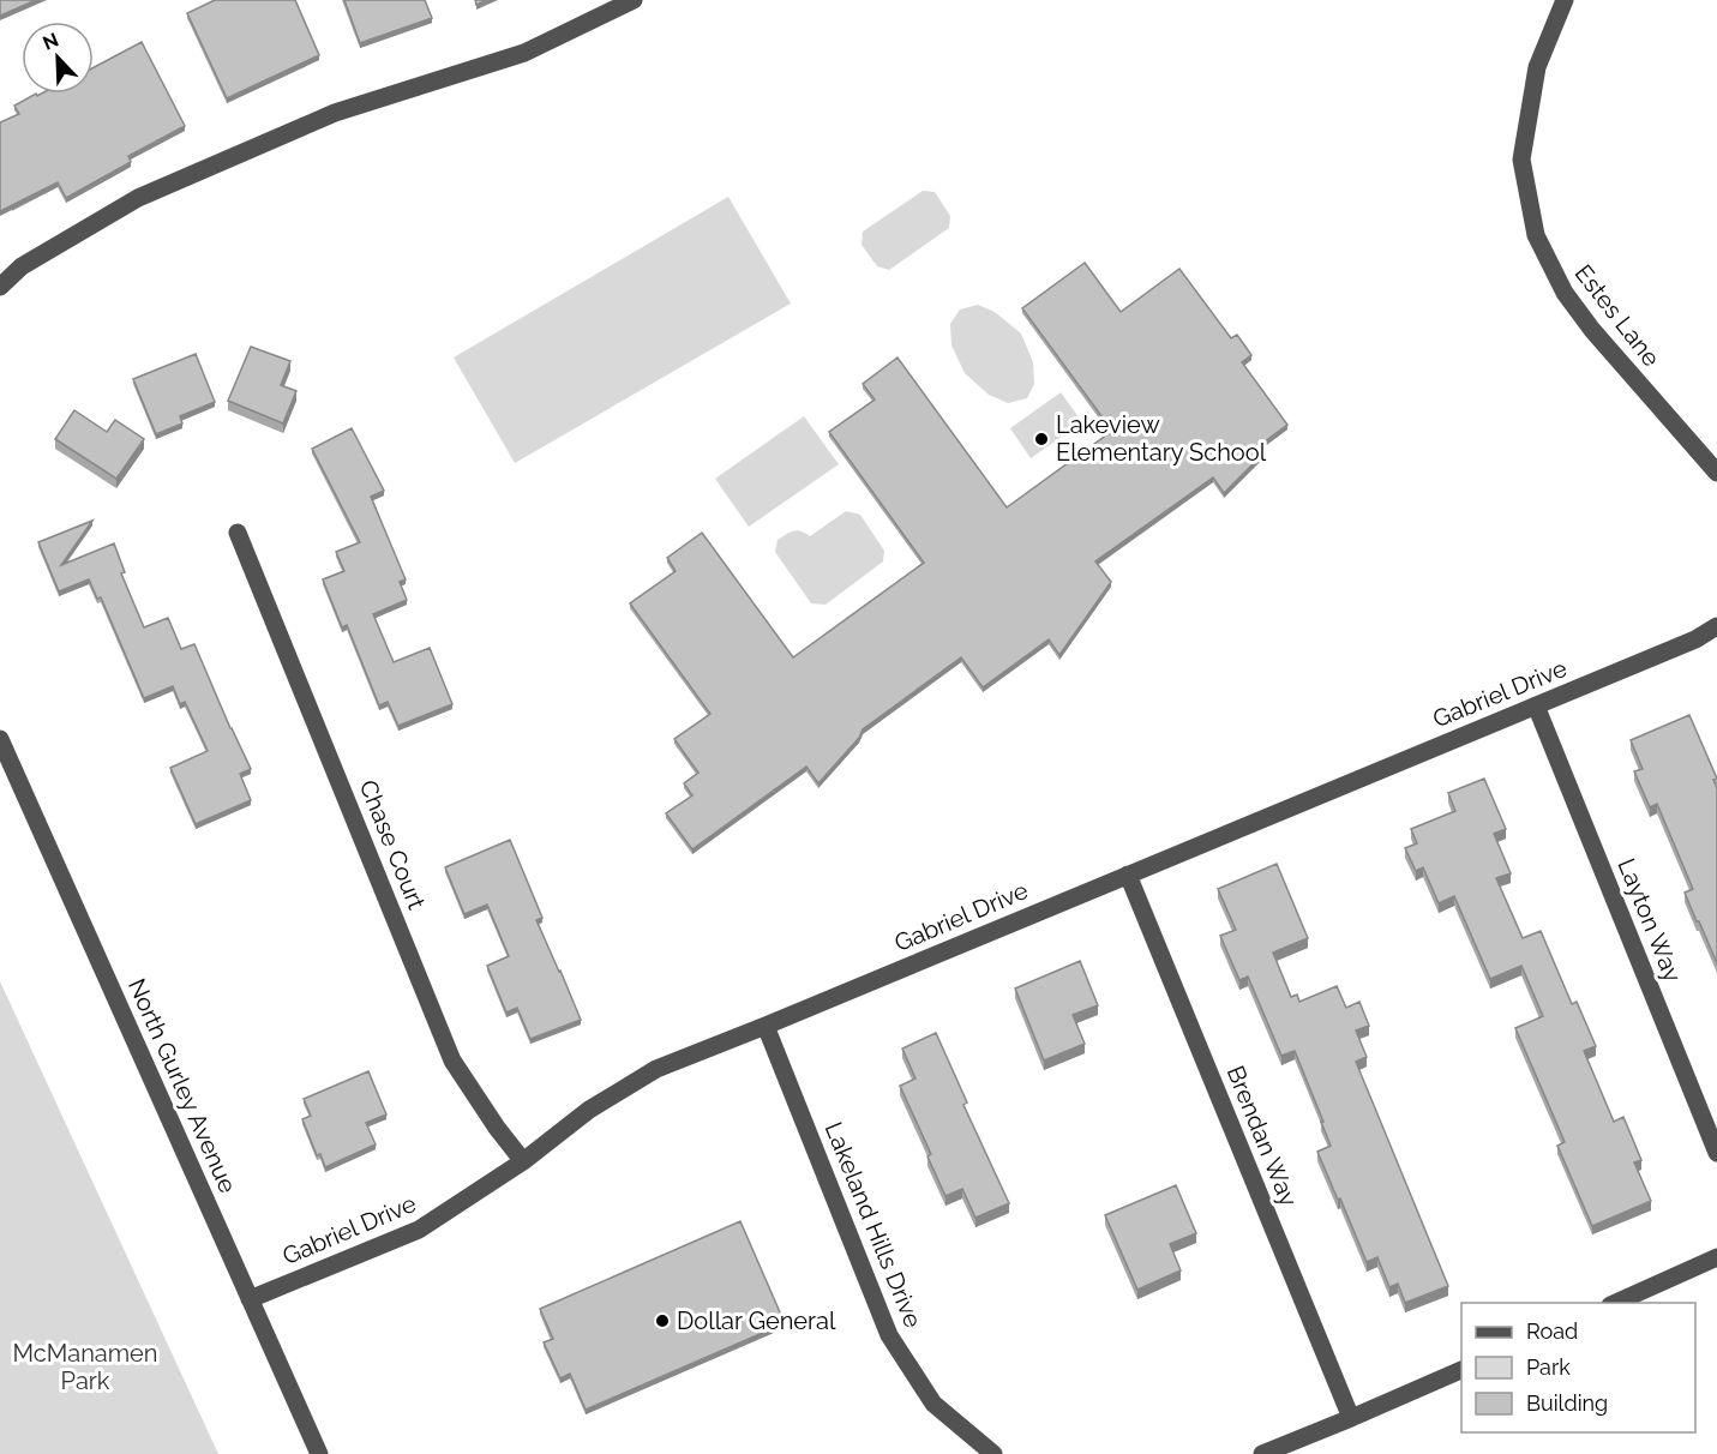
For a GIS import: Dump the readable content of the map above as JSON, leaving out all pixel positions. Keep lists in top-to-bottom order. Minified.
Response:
{"streets":{"street":["Estes Lane","Gabriel Drive","Chase Court","Layton Way","North Gurley Avenue","Brendan Way","Lakeland Hills Drive"]},"crossings":[["Gabriel Drive","Chase Court"],["Gabriel Drive","Layton Way"],["Gabriel Drive","North Gurley Avenue"],["Gabriel Drive","Brendan Way"],["Gabriel Drive","Lakeland Hills Drive"]],"parks":["McManamen Park"],"places":["Lakeview Elementary School","Dollar General"],"legend":["Road","Park","Building"],"north":"top left"}
